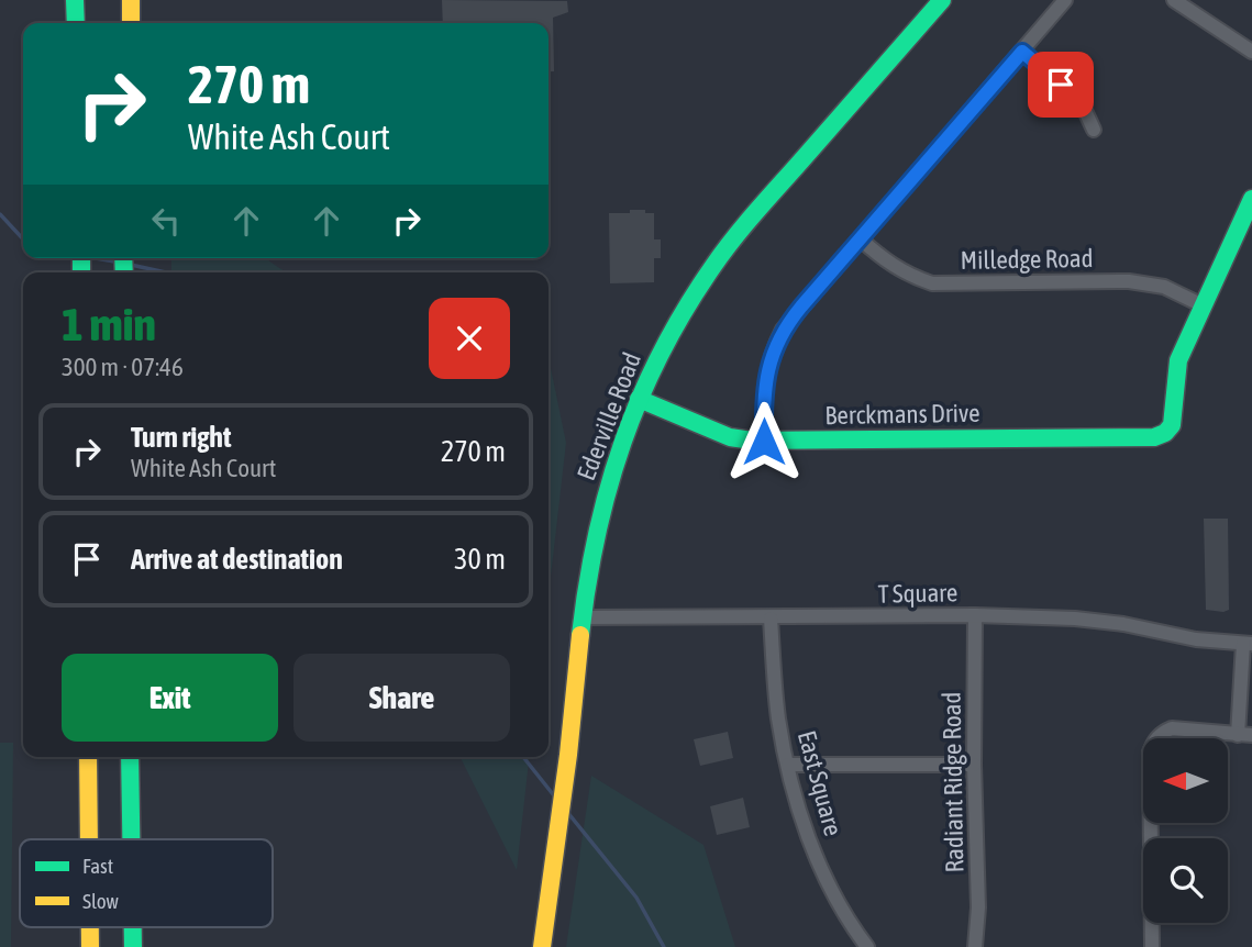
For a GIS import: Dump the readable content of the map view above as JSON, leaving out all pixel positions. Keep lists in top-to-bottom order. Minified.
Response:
{"streets":{"main road":["Berckmans Drive","Ederville Road"],"street":["Milledge Road","T Square","Radiant Ridge Road","East Square"]},"crossings":[["Milledge Road","Berckmans Drive"],["Berckmans Drive","Ederville Road"],["Ederville Road","T Square"],["T Square","Radiant Ridge Road"],["T Square","East Square"]],"legend":["Fast","Slow"],"north":"left","page":{"turn":["270 m","White Ash Court"],"heading":["1 min","300 m · 07:46"],"list":[{"name":"Turn right","note":"White Ash Court","value":"270 m"},{"name":"Arrive at destination","value":"30 m"}],"buttons":["Exit","Share"]}}
